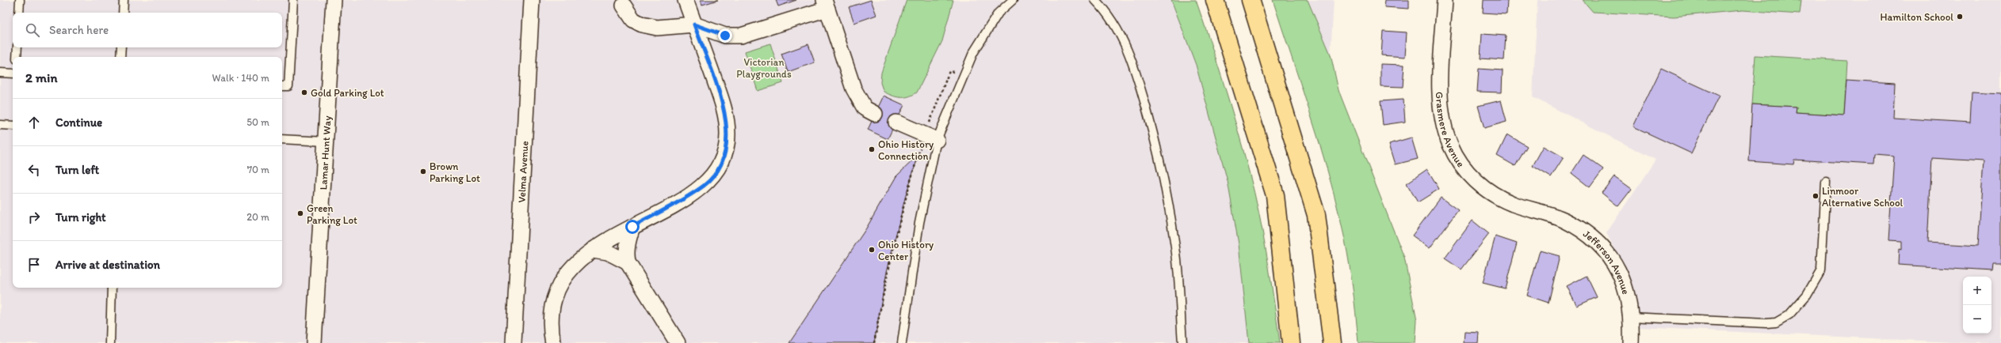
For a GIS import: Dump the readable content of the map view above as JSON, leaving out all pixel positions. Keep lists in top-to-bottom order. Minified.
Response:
{"streets":{"street":["Grasmere Avenue","Lamar Hunt Way","Velma Avenue","Jefferson Avenue"]},"crossings":[["Grasmere Avenue","Jefferson Avenue"]],"parks":["Victorian Playgrounds"],"places":["Hamilton School","Gold Parking Lot","Ohio History Connection","Brown Parking Lot","Linmoor Alternative School","Green Parking Lot","Ohio History Center"],"page":{"search":"Search here","heading":["2 min","Walk · 140 m"],"list":[["Continue","50 m"],["Turn left","70 m"],["Turn right","20 m"],"Arrive at destination"],"map_buttons":["+","−"]}}
